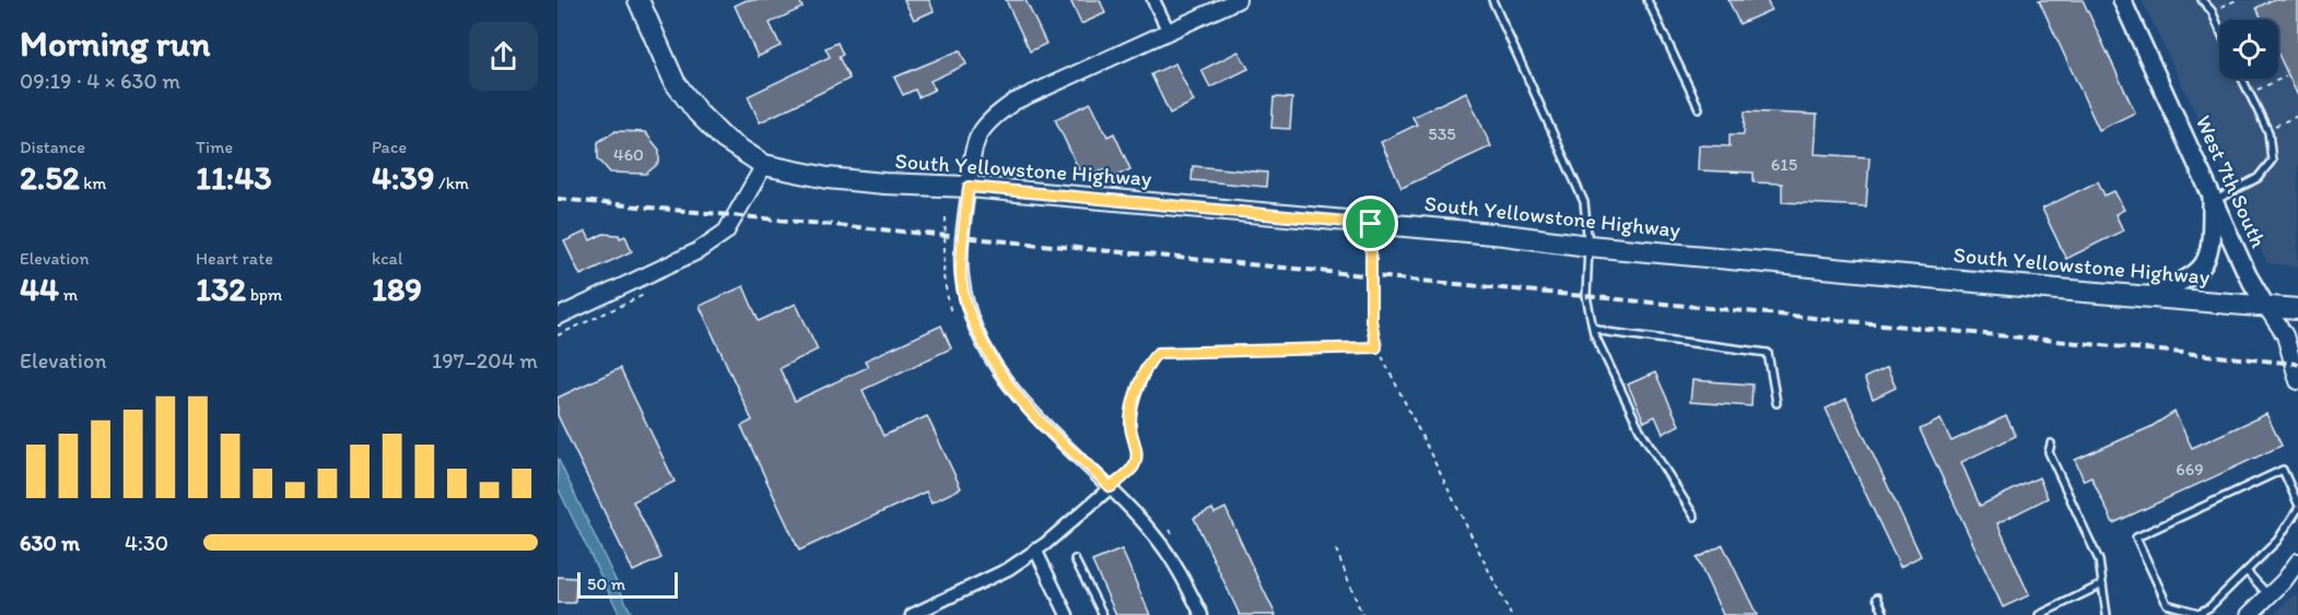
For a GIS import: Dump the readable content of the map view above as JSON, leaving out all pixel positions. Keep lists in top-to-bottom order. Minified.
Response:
{"streets":{"main road":["South Yellowstone Highway","West 7th South"]},"crossings":[["South Yellowstone Highway","West 7th South"]],"house_numbers":["535","460","615","669"],"scale_bar":"50 m","page":{"heading":["Morning run","09:19 · 4 × 630 m"],"stats":[["Distance","2.52 km"],["Time","11:43"],["Pace","4:39 /km"],["Elevation","44 m"],["Heart rate","132 bpm"],["kcal","189"]],"chart":["Elevation","197–204 m"],"list":[{"name":"630 m","note":"4:30"}],"scale":"50 m"}}
